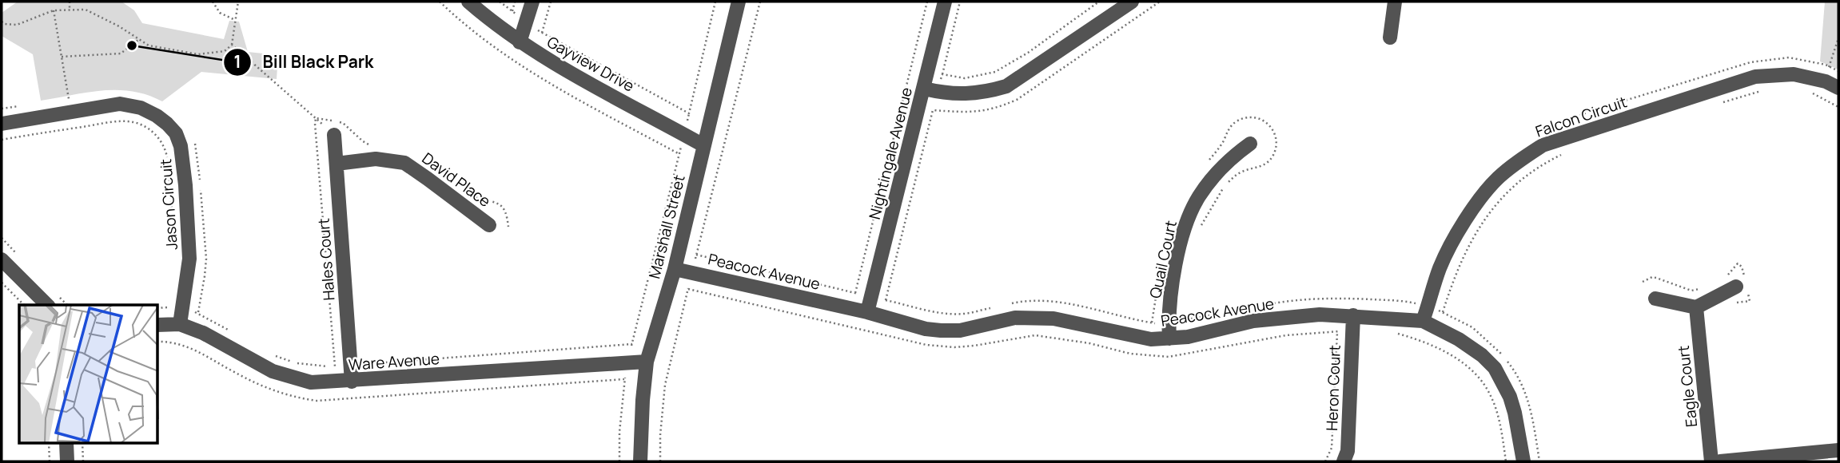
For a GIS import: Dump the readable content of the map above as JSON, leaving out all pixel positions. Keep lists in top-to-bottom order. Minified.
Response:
{"streets":{"street":["Gayview Drive","Falcon Circuit","Nightingale Avenue","David Place","Jason Circuit","Marshall Street","Hales Court","Quail Court","Peacock Avenue","Ware Avenue","Eagle Court","Heron Court"]},"crossings":[["Gayview Drive","Marshall Street"],["Falcon Circuit","Peacock Avenue"],["Nightingale Avenue","Peacock Avenue"],["David Place","Hales Court"],["Jason Circuit","Ware Avenue"],["Marshall Street","Peacock Avenue"],["Marshall Street","Ware Avenue"],["Hales Court","Ware Avenue"],["Quail Court","Peacock Avenue"],["Peacock Avenue","Heron Court"]],"places":["Bill Black Park"]}
